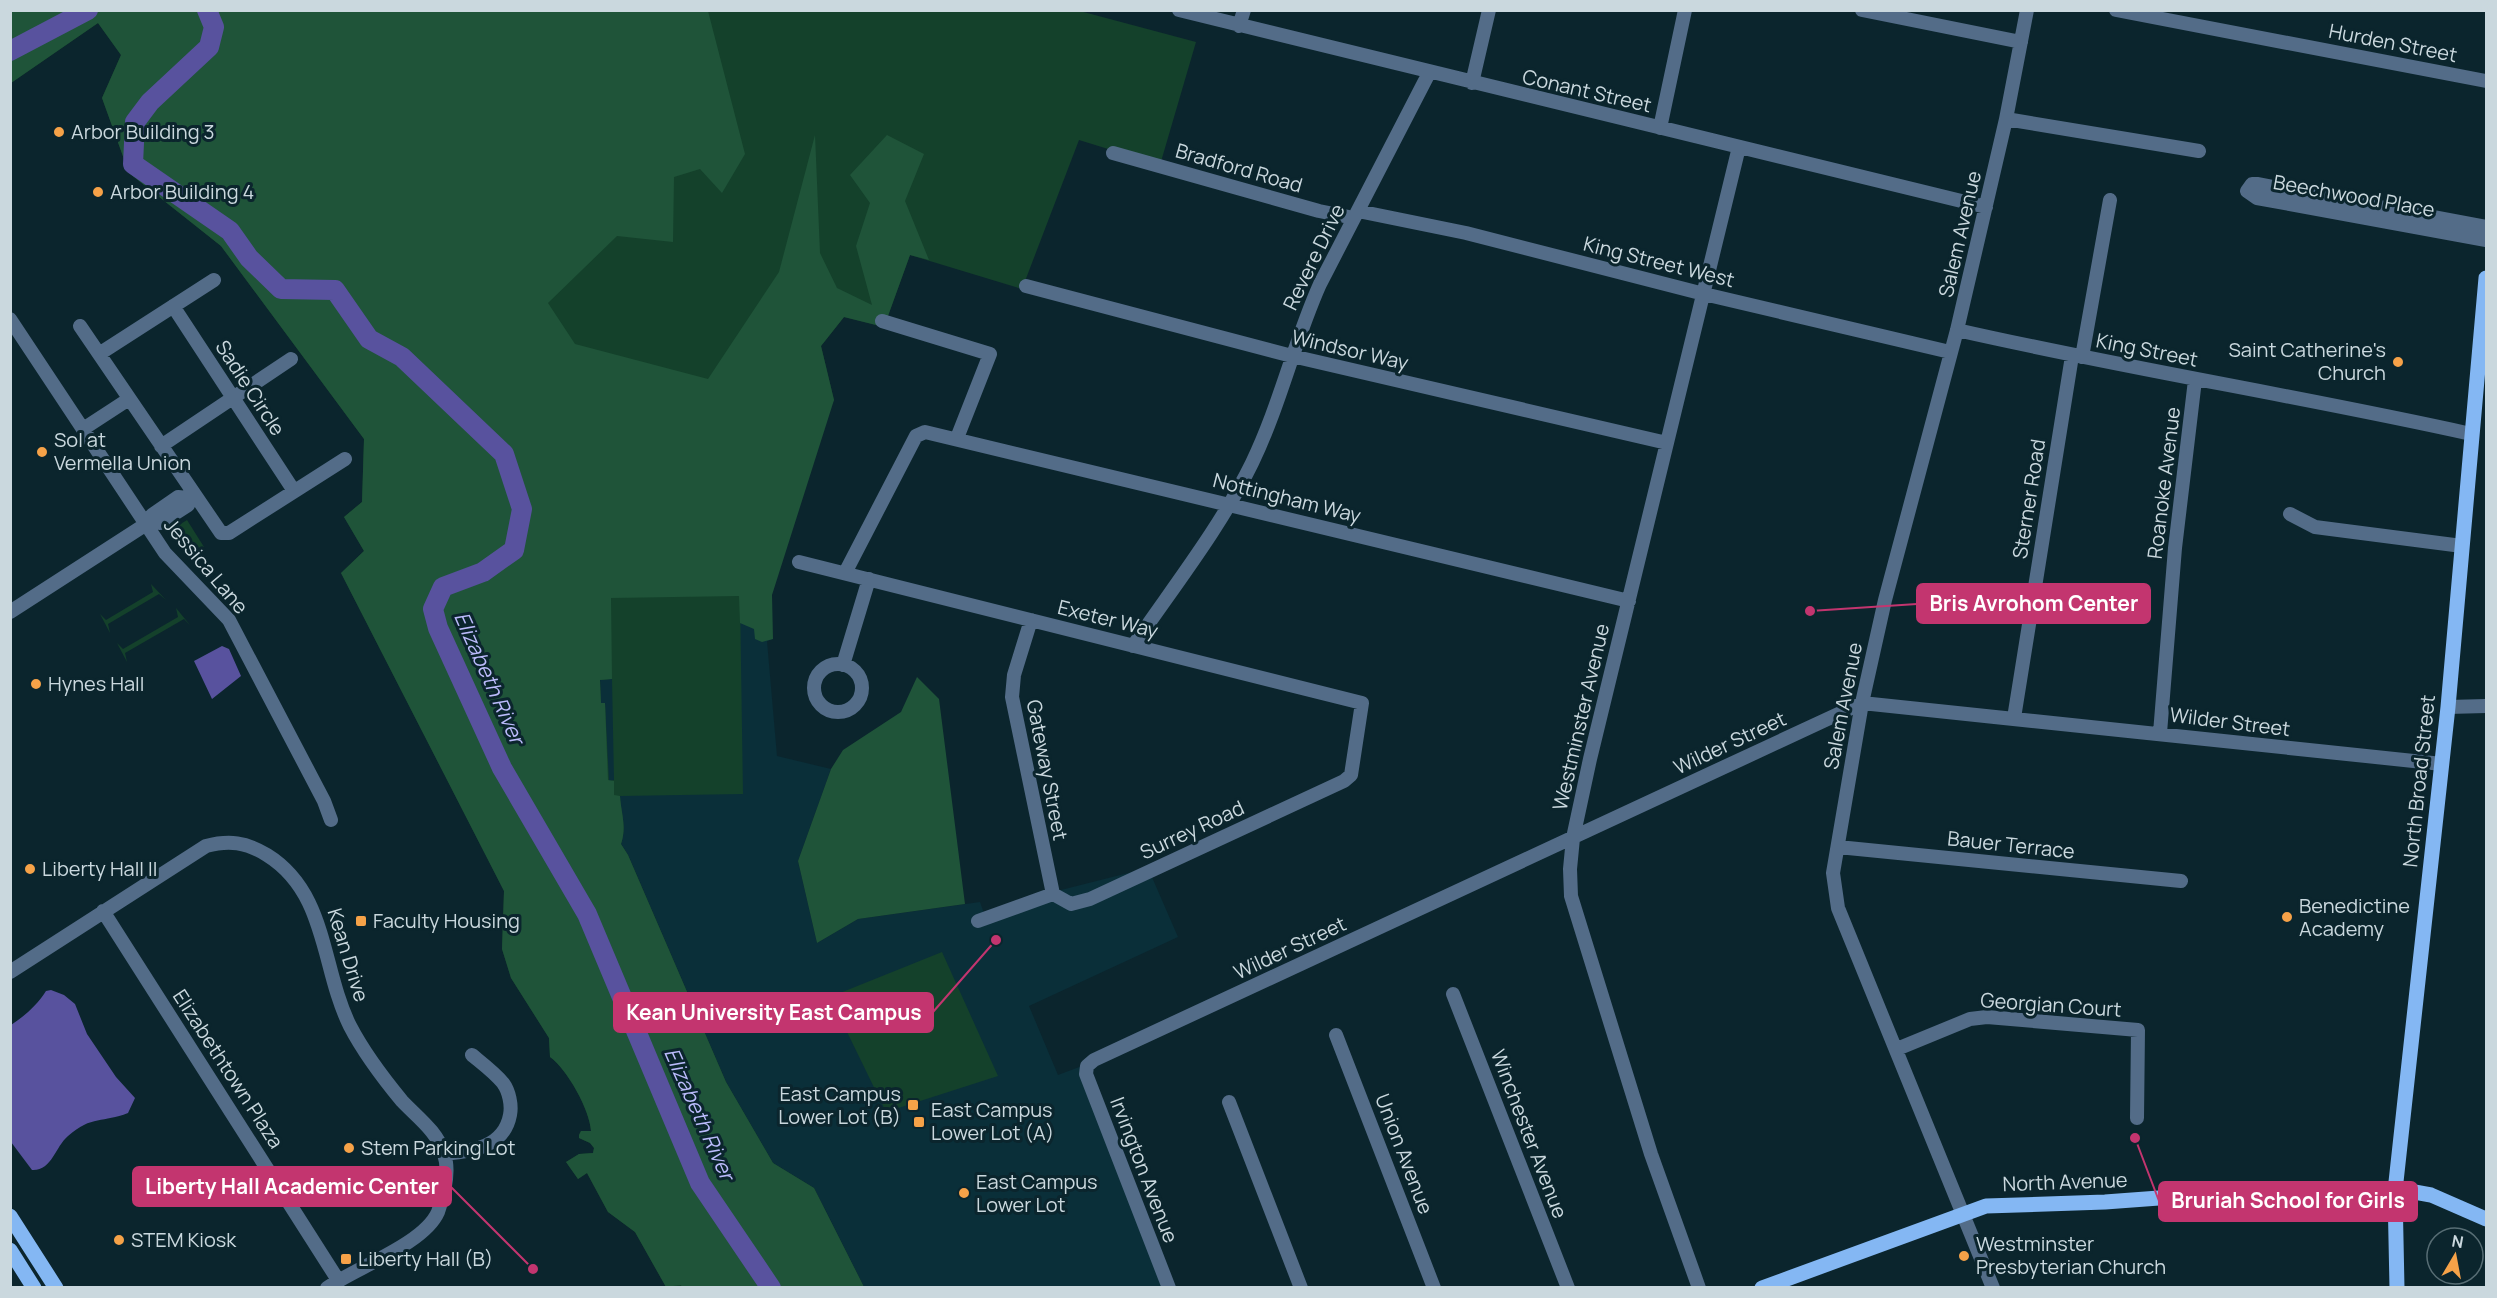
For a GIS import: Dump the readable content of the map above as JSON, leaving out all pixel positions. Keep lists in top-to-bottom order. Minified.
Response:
{"streets":{"main road":["North Broad Street","North Avenue"],"street":["Hurden Street","Conant Street","Bradford Road","Beechwood Place","Salem Avenue","Revere Drive","King Street West","Windsor Way","King Street","Sadie Circle","Roanoke Avenue","Nottingham Way","Sterner Road","Jessica Lane","Exeter Way","Westminster Avenue","Wilder Street","Gateway Street","Surrey Road","Bauer Terrace","Kean Drive","Georgian Court","Elizabethtown Plaza","Winchester Avenue","Union Avenue","Irvington Avenue"]},"crossings":[["Conant Street","Salem Avenue"],["Conant Street","Revere Drive"],["Conant Street","Westminster Avenue"],["Bradford Road","Revere Drive"],["Bradford Road","King Street West"],["Salem Avenue","King Street West"],["Salem Avenue","King Street"],["Salem Avenue","Wilder Street"],["Salem Avenue","Bauer Terrace"],["Salem Avenue","Georgian Court"],["Salem Avenue","North Avenue"],["Revere Drive","King Street West"],["Revere Drive","Windsor Way"],["Revere Drive","Nottingham Way"],["Revere Drive","Exeter Way"],["King Street West","Westminster Avenue"],["Windsor Way","Westminster Avenue"],["King Street","Roanoke Avenue"],["King Street","Sterner Road"],["King Street","North Broad Street"],["Roanoke Avenue","Wilder Street"],["Nottingham Way","Exeter Way"],["Nottingham Way","Westminster Avenue"],["Sterner Road","Wilder Street"],["Exeter Way","Gateway Street"],["Exeter Way","Surrey Road"],["Westminster Avenue","Wilder Street"],["Wilder Street","North Broad Street"],["Wilder Street","Irvington Avenue"],["Gateway Street","Surrey Road"],["North Broad Street","North Avenue"],["Kean Drive","Elizabethtown Plaza"]],"water":["Elizabeth River"],"places":{"other":["Arbor Building 3","Arbor Building 4","Saint Catherine's Church","Sol at Vermella Union","Bris Avrohom Center","Hynes Hall","Liberty Hall II","Benedictine Academy","Kean University East Campus","Bruriah School for Girls","Stem Parking Lot","East Campus Lower Lot","STEM Kiosk","Westminster Presbyterian Church","Liberty Hall Academic Center"],"transit":["Faculty Housing","East Campus Lower Lot (B)","East Campus Lower Lot (A)","Liberty Hall (B)"]},"north":"top"}
